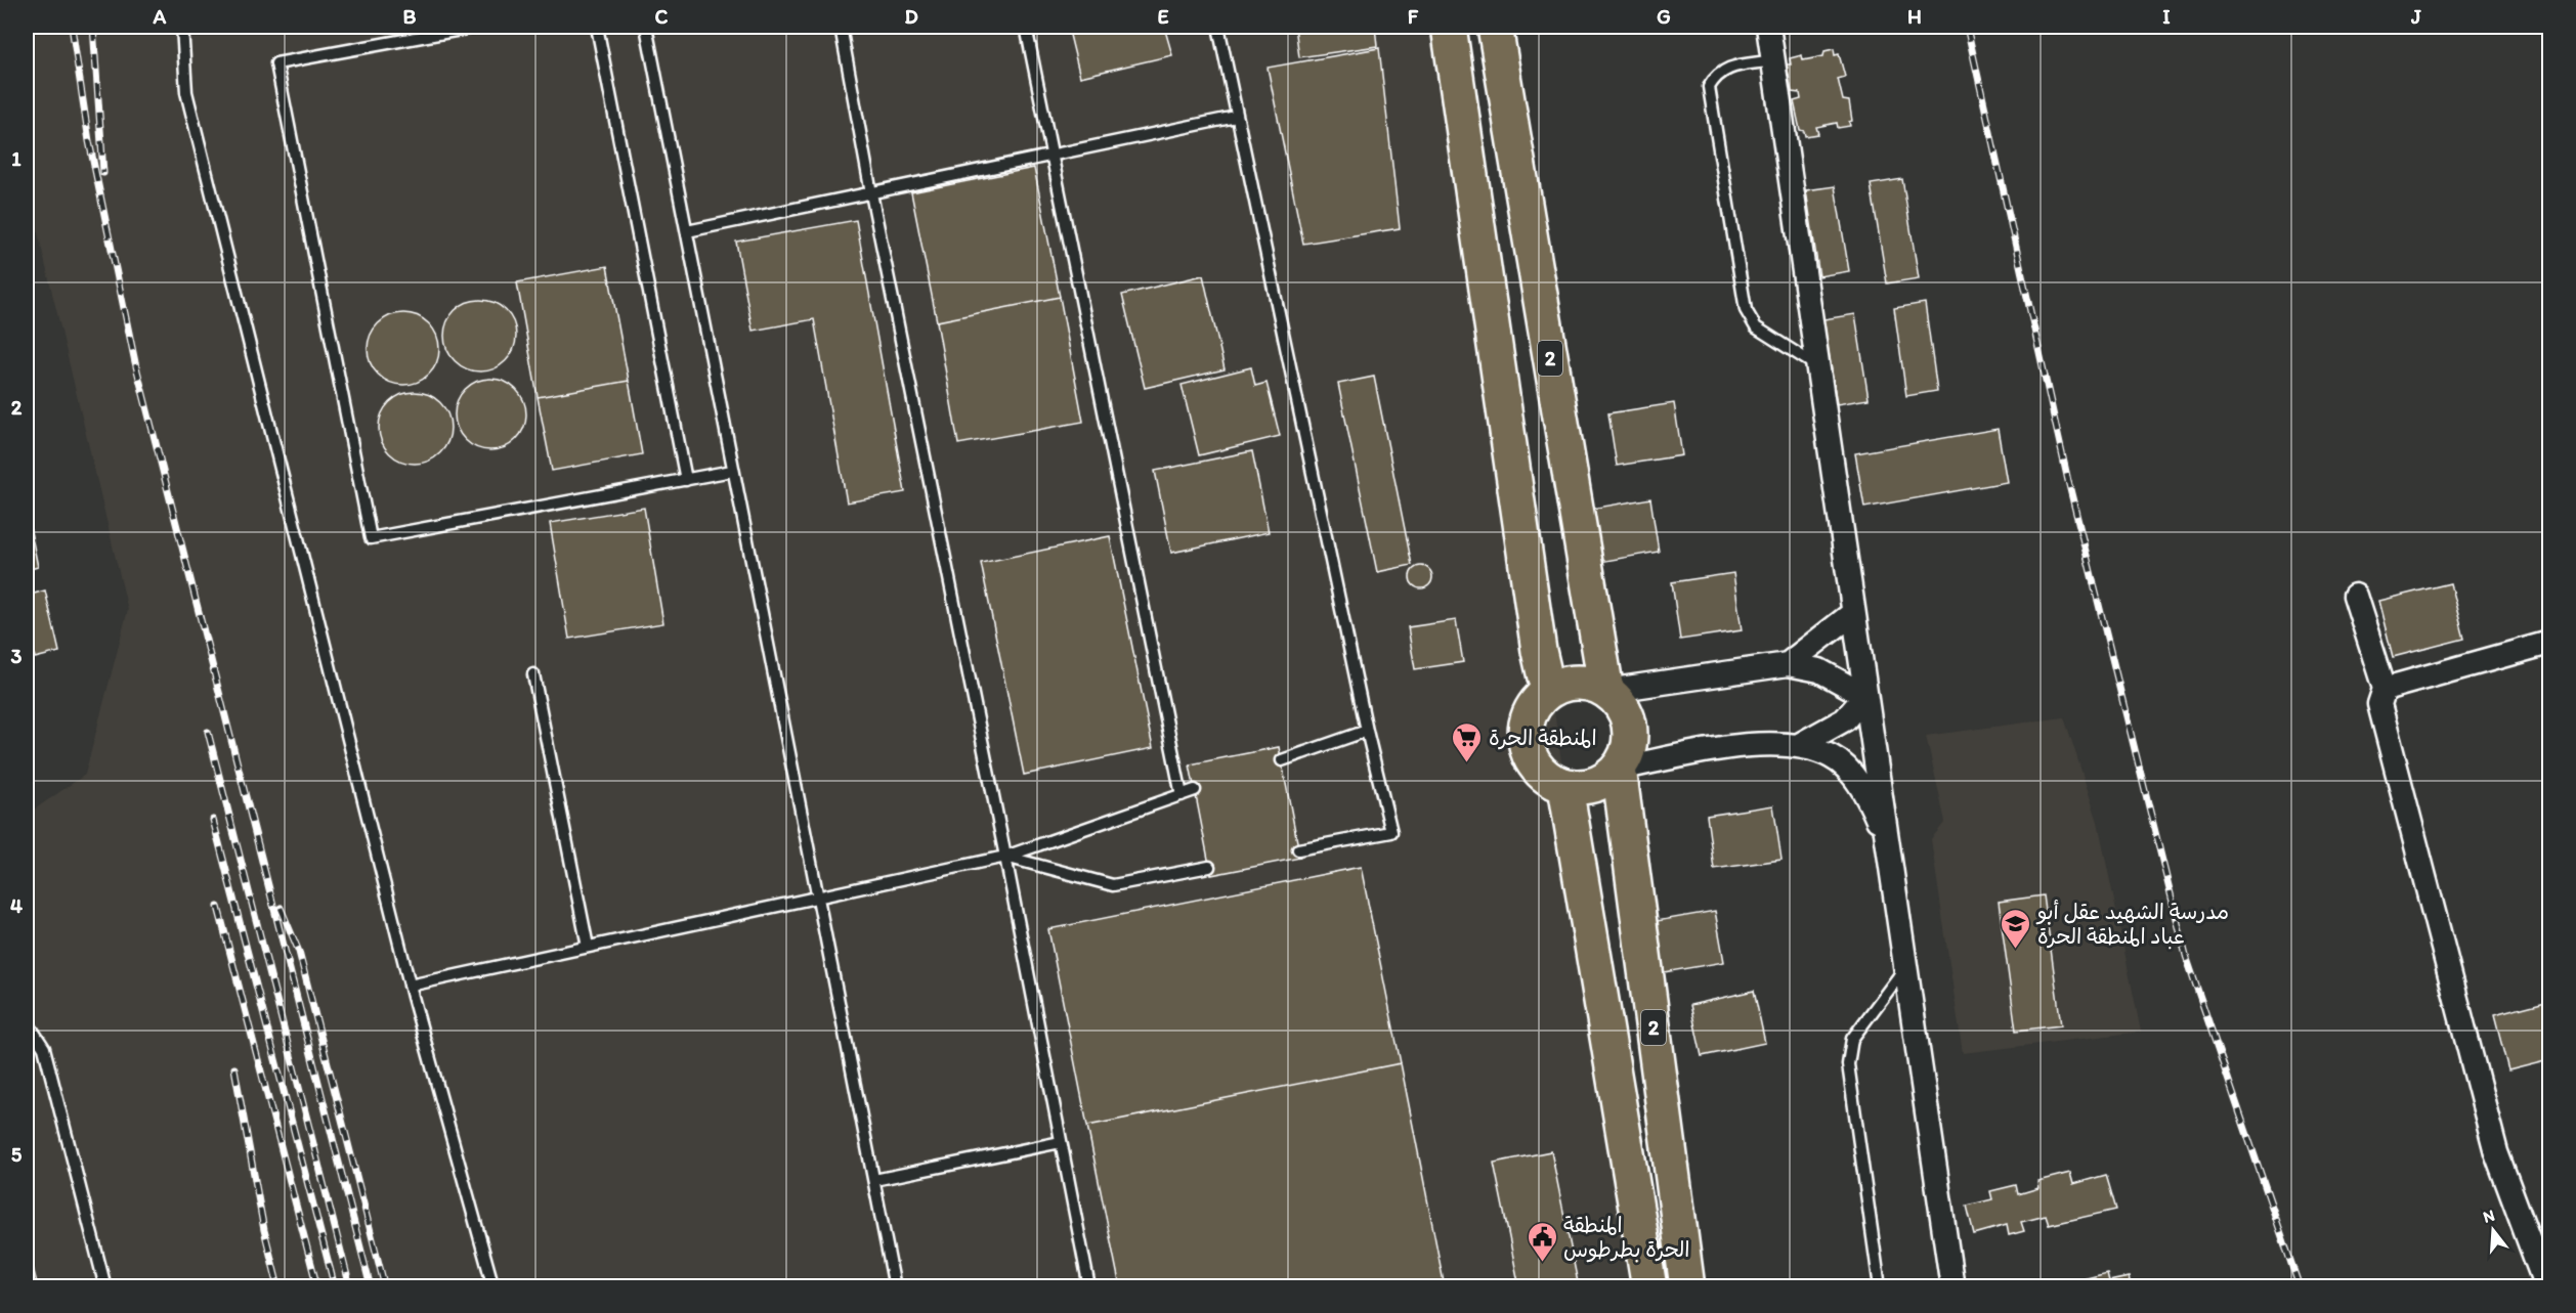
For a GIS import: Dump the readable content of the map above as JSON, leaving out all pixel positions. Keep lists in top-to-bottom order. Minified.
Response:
{"streets":{"main road":["2"]},"places":{"supermarket":["المنطقة الحرة"],"school or university":["مدرسة الشهيد عقل أبو عباد المنطقة الحرة"],"public building":["المنطقة الحرة بطرطوس"]},"north":"top","grid":{"columns":["A","B","C","D","E","F","G","H","I","J"],"rows":["1","2","3","4","5"]}}
